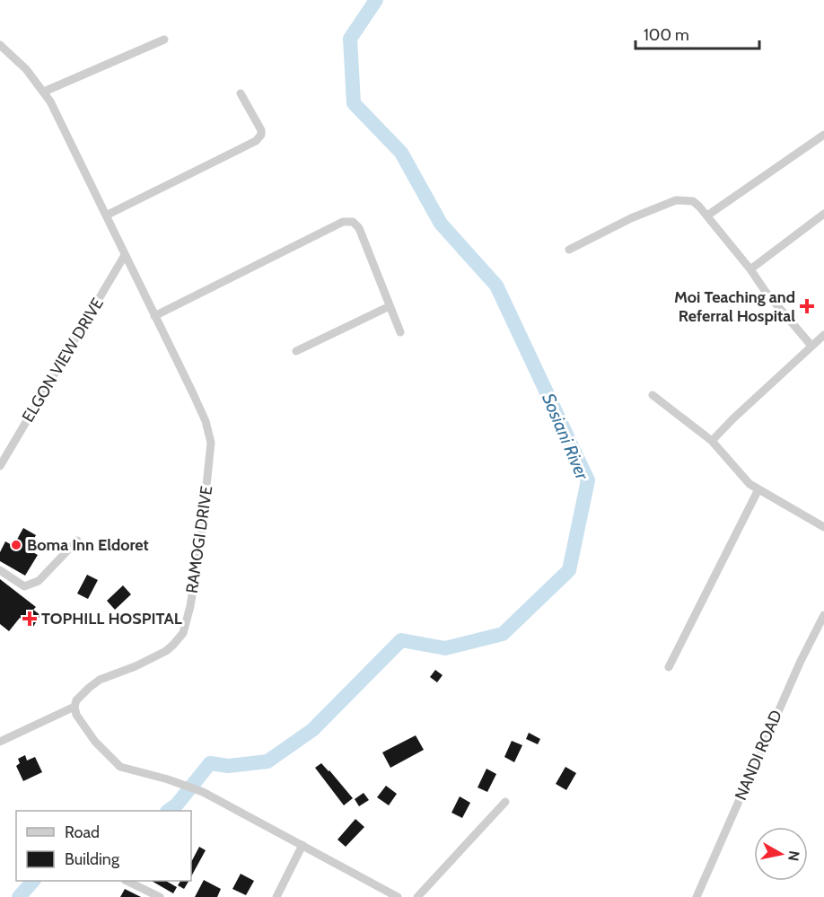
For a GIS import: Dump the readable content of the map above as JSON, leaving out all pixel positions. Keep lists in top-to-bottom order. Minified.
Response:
{"streets":{"street":["ELGON VIEW DRIVE","RAMOGI DRIVE","NANDI ROAD"]},"crossings":[["ELGON VIEW DRIVE","RAMOGI DRIVE"]],"water":["Sosiani River"],"places":{"health":["Moi Teaching and Referral Hospital","TOPHILL HOSPITAL"],"other":["Boma Inn Eldoret"]},"legend":["Road","Building"],"scale_bar":"100 m","north":"right"}
